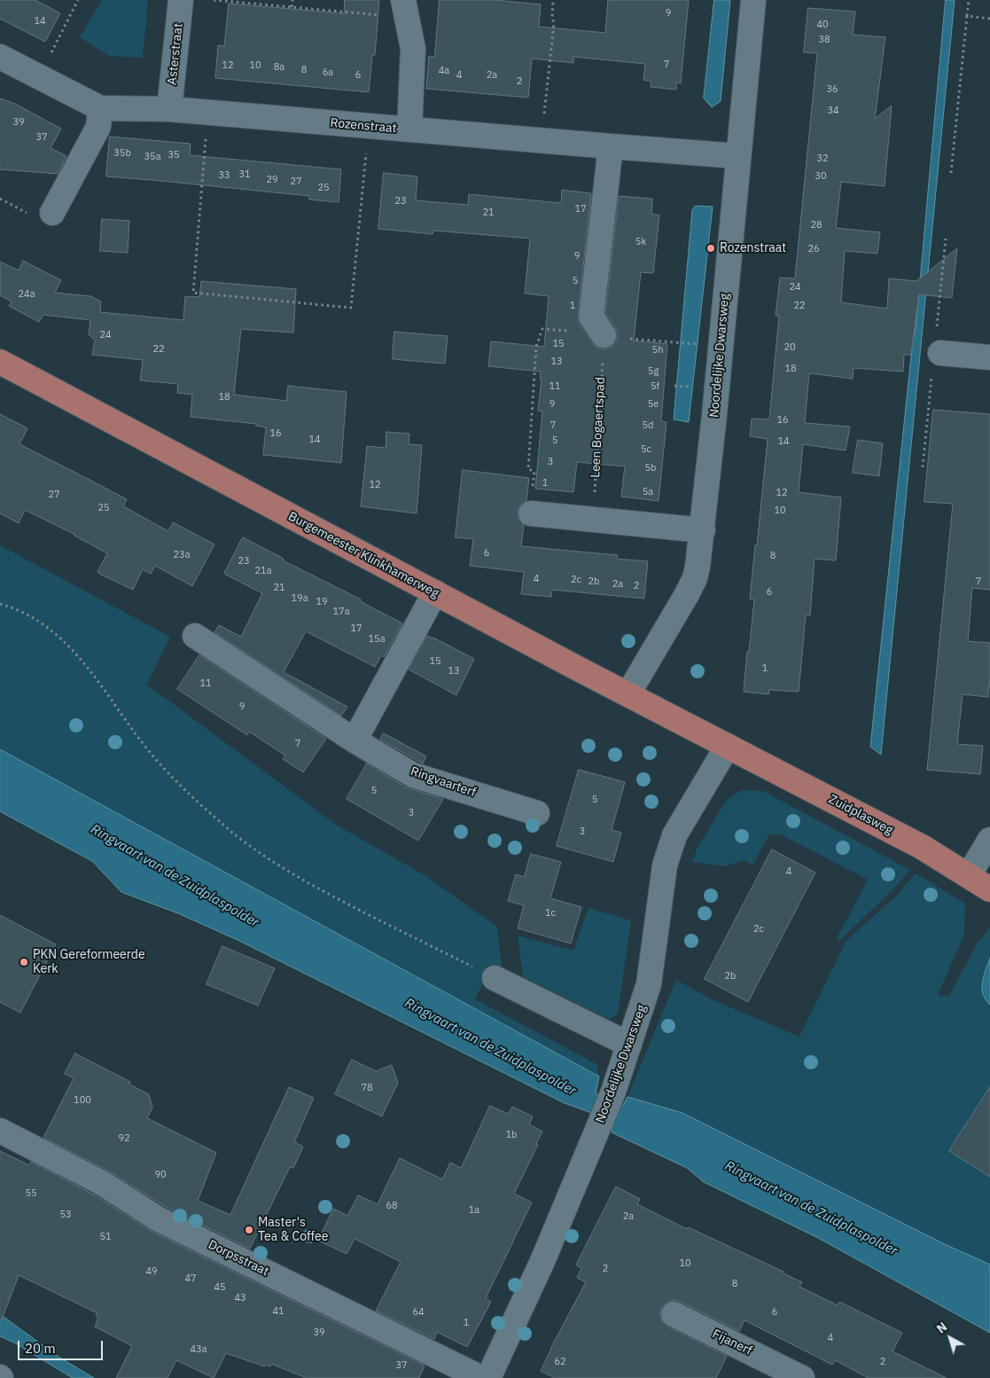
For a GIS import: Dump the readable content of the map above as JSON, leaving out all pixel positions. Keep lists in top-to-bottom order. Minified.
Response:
{"streets":{"main road":["Burgemeester Klinkhamerweg","Zuidplasweg"],"street":["Asterstraat","Rozenstraat","Noordelijke Dwarsweg","Ringvaarterf","Dorpsstraat","Fijanerf"],"path":["Leen Bogaertspad"]},"crossings":[["Asterstraat","Rozenstraat"],["Rozenstraat","Noordelijke Dwarsweg"],["Noordelijke Dwarsweg","Burgemeester Klinkhamerweg"],["Noordelijke Dwarsweg","Zuidplasweg"],["Burgemeester Klinkhamerweg","Zuidplasweg"]],"water":["Ringvaart van de Zuidplaspolder"],"places":["Rozenstraat","PKN Gereformeerde Kerk","Master's Tea & Coffee"],"house_numbers":["9","14","40","38","7","12","10","8a","8","4a","6a","6","4","2a","2","36","34","39","37","35b","35","35a","32","31","33","30","29","27","25","23","17","21","28","5k","26","9","5","24","24a","1","22","24","15","20","22","5h","13","18","5g","11","5f","18","9","5e","16","7","5d","16","14","5","14","5c","3","5b","1","12","5a","12","27","25","10","6","23a","8","23","21a","4","2c","2b","7","2a","2","21","6","19a","19","17a","17","15a","15","1","13","11","9","7","5","5","3","3","4","1c","2c","2b","78","100","1b","92","90","55","68","1a","53","2a","51","10","2","49","47","8","45","43","41","64","6","1","39","4","43a","62","2","37"],"scale_bar":"20 m","north":"top left"}
